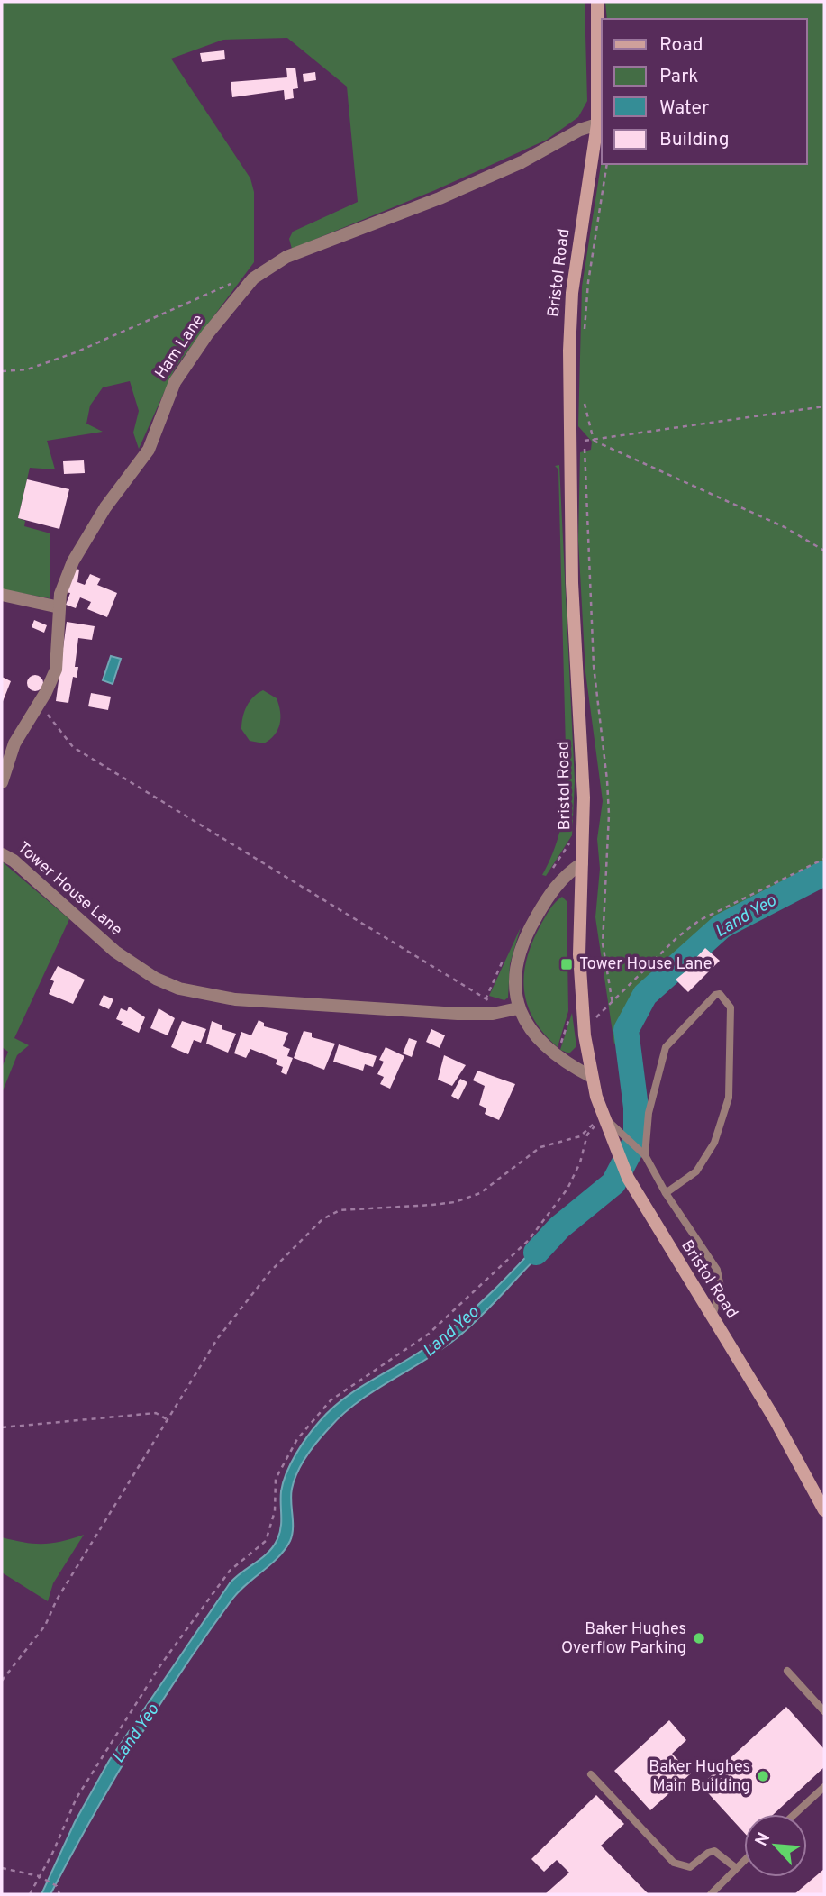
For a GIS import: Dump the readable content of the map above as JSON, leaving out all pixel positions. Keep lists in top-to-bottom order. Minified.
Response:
{"streets":{"main road":["Bristol Road"],"street":["Ham Lane","Tower House Lane"]},"crossings":[["Bristol Road","Ham Lane"]],"water":["Land Yeo"],"places":{"transit":["Tower House Lane"],"other":["Baker Hughes Overflow Parking","Baker Hughes Main Building"]},"legend":["Road","Park","Water","Building"],"north":"top left"}
